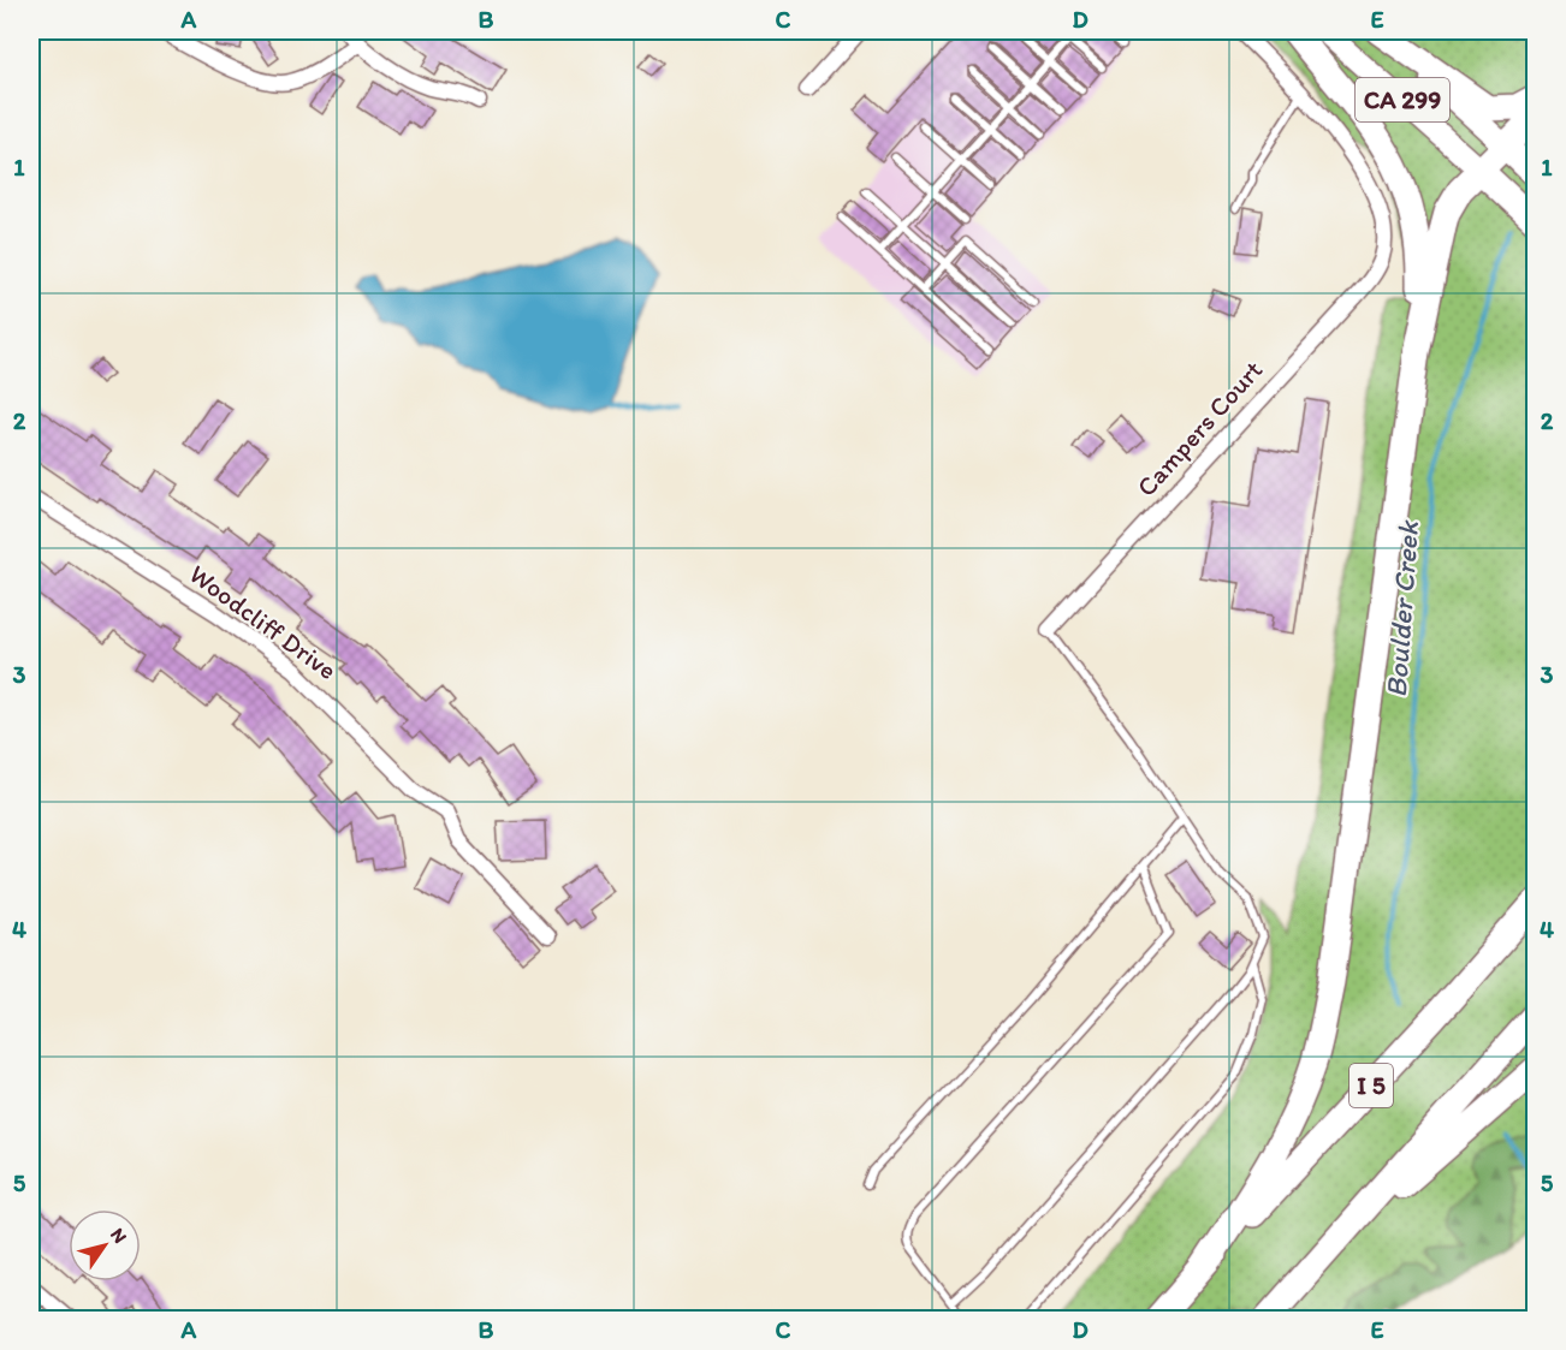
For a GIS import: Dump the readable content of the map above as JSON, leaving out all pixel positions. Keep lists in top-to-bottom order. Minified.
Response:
{"streets":{"highway":["CA 299","I 5"],"street":["Campers Court","Woodcliff Drive"]},"water":["Boulder Creek"],"north":"top right","grid":{"columns":["A","B","C","D","E"],"rows":["1","2","3","4","5"]}}
